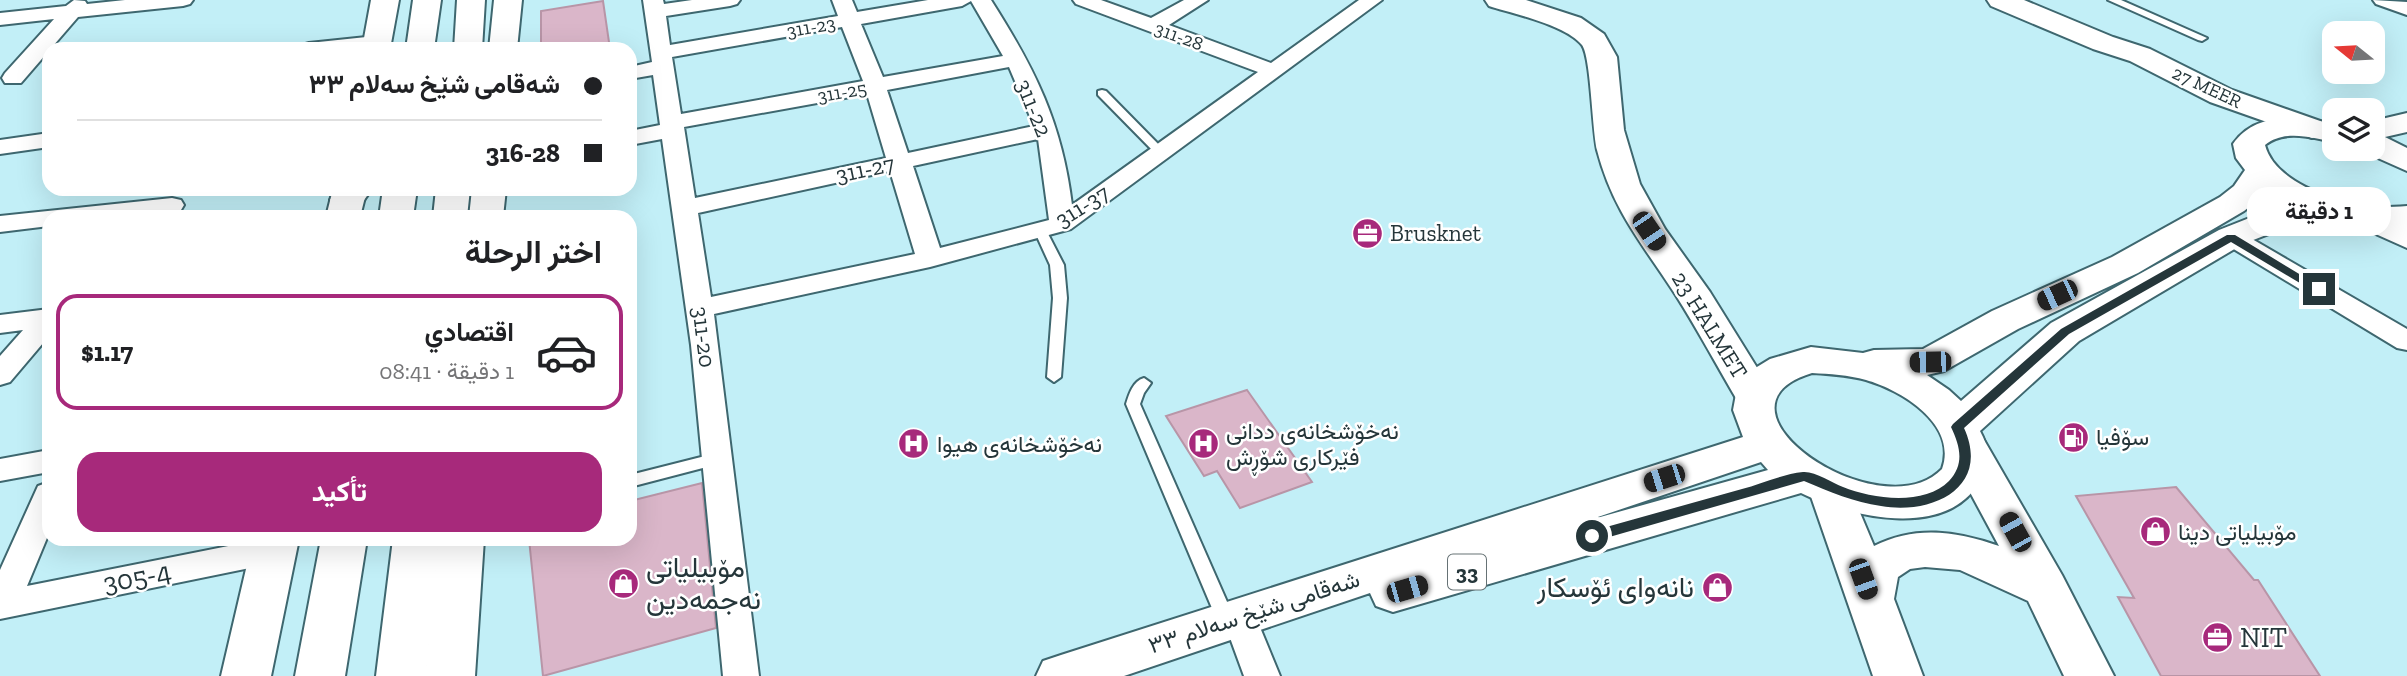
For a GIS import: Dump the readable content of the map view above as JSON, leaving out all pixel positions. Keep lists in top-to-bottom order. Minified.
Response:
{"streets":{"main road":["27 MEER","23 HALMET","33","شەقامی شێخ سەلام ٣٣"],"street":["311-23","311-28","311-25","311-22","311-27","311-37","311-20","305-4"]},"crossings":[["311-23","311-20"],["311-28","311-37"],["311-25","311-22"],["311-25","311-20"],["311-22","311-27"],["311-22","311-37"],["311-27","311-20"],["311-37","311-20"],["23 HALMET","شەقامی شێخ سەلام ٣٣"]],"places":{"office":["Brusknet","NIT"],"fuel station":["سۆفیا"],"hospital":["نەخۆشخانەی هیوا","نەخۆشخانەی ددانی فێرکاری شۆڕش"],"shop":["مۆبیلیاتی دینا","مۆبیلیاتی نەجمەدین","نانەوای ئۆسکار"]},"north":"left","page":{"banner":["شەقامی شێخ سەلام ٣٣","316-28"],"bubble":"1 دقيقة","heading":"اختر الرحلة","list":[{"name":"اقتصادي","note":"1 دقيقة · 08:41","value":"$1.17"}],"buttons":"تأكيد"}}
